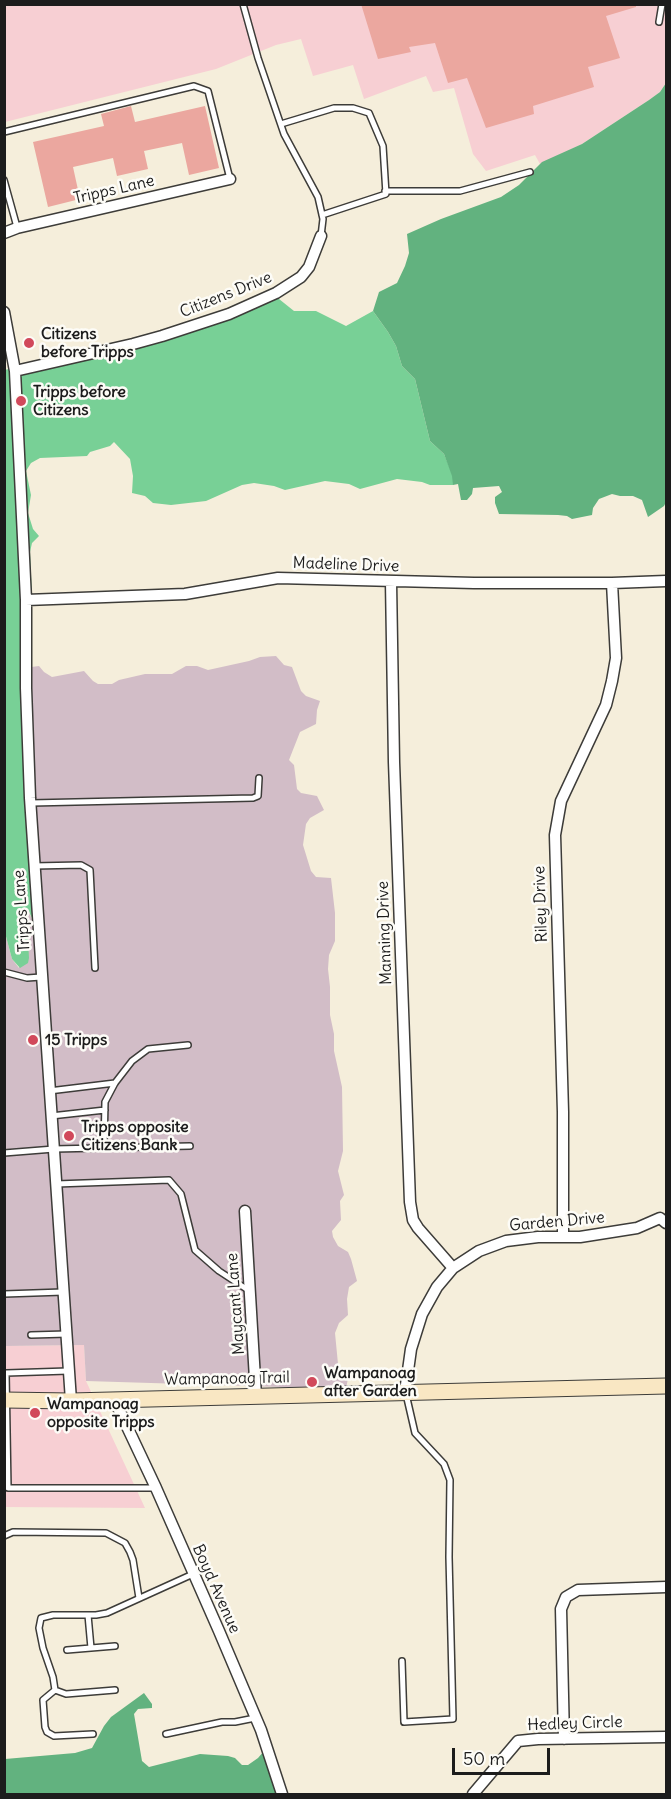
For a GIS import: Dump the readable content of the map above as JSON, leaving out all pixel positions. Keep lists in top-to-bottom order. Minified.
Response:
{"streets":{"main road":["Wampanoag Trail"],"street":["Tripps Lane","Citizens Drive","Madeline Drive","Riley Drive","Manning Drive","Garden Drive","Maycant Lane","Boyd Avenue","Hedley Circle"]},"crossings":[["Tripps Lane","Citizens Drive"],["Tripps Lane","Madeline Drive"],["Tripps Lane","Wampanoag Trail"],["Madeline Drive","Riley Drive"],["Madeline Drive","Manning Drive"],["Riley Drive","Garden Drive"],["Manning Drive","Garden Drive"],["Garden Drive","Wampanoag Trail"],["Maycant Lane","Wampanoag Trail"],["Wampanoag Trail","Boyd Avenue"]],"places":["Citizens before Tripps","Tripps before Citizens","15 Tripps","Tripps opposite Citizens Bank","Wampanoag after Garden","Wampanoag opposite Tripps"],"scale_bar":"50 m"}
